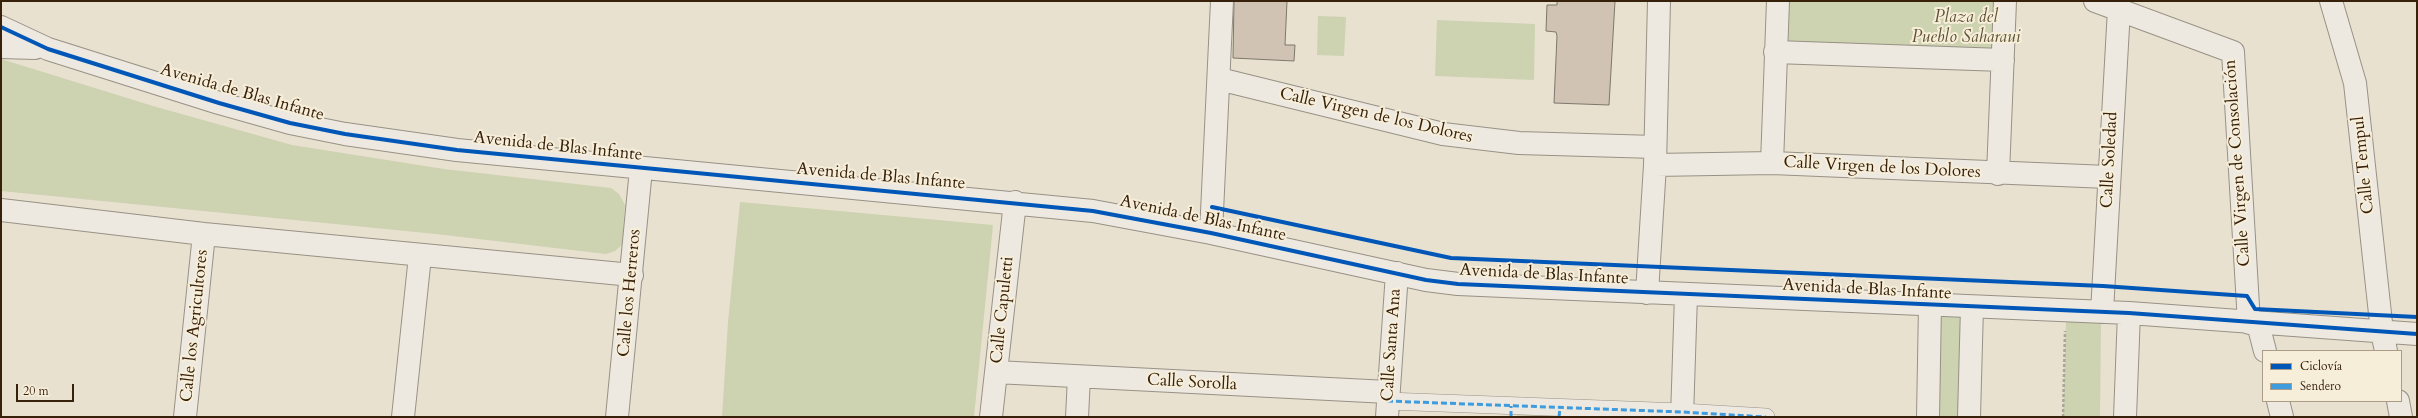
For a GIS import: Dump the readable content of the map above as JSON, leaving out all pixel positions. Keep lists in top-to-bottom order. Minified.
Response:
{"streets":{"street":["Avenida de Blas Infante","Calle Virgen de los Dolores","Calle Soledad","Calle Virgen de Consolación","Calle Tempul","Calle los Herreros","Calle Capuletti","Calle los Agricultores","Calle Santa Ana","Calle Sorolla"]},"crossings":[["Avenida de Blas Infante","Calle Soledad"],["Avenida de Blas Infante","Calle Virgen de Consolación"],["Avenida de Blas Infante","Calle Tempul"],["Avenida de Blas Infante","Calle los Herreros"],["Avenida de Blas Infante","Calle Capuletti"],["Avenida de Blas Infante","Calle Santa Ana"],["Calle Virgen de los Dolores","Calle Soledad"],["Calle Soledad","Calle Virgen de Consolación"],["Calle Capuletti","Calle Sorolla"],["Calle Santa Ana","Calle Sorolla"]],"parks":["Plaza del Pueblo Saharaui"],"legend":["Ciclovía","Sendero"],"scale_bar":"20 m"}
